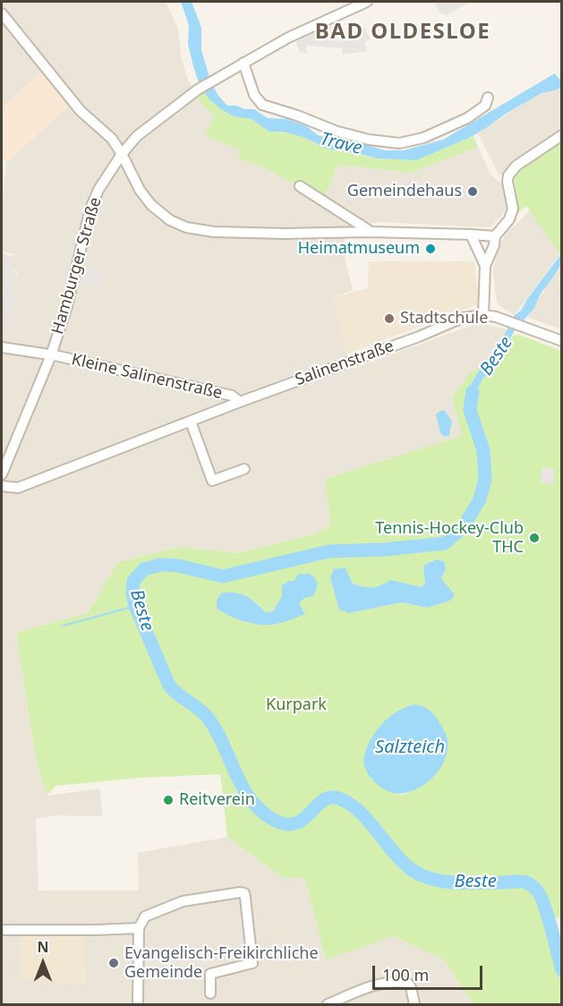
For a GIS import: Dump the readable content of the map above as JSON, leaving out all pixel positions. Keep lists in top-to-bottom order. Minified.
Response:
{"streets":{"street":["Hamburger Straße","Salinenstraße","Kleine Salinenstraße"]},"crossings":[["Hamburger Straße","Kleine Salinenstraße"],["Salinenstraße","Kleine Salinenstraße"]],"districts":["BAD OLDESLOE"],"water":["Trave","Beste","Salzteich"],"parks":["Kurpark"],"places":["Gemeindehaus","Heimatmuseum","Stadtschule","Tennis-Hockey-Club THC","Reitverein","Evangelisch-Freikirchliche Gemeinde"],"scale_bar":"100 m","north":"top"}
